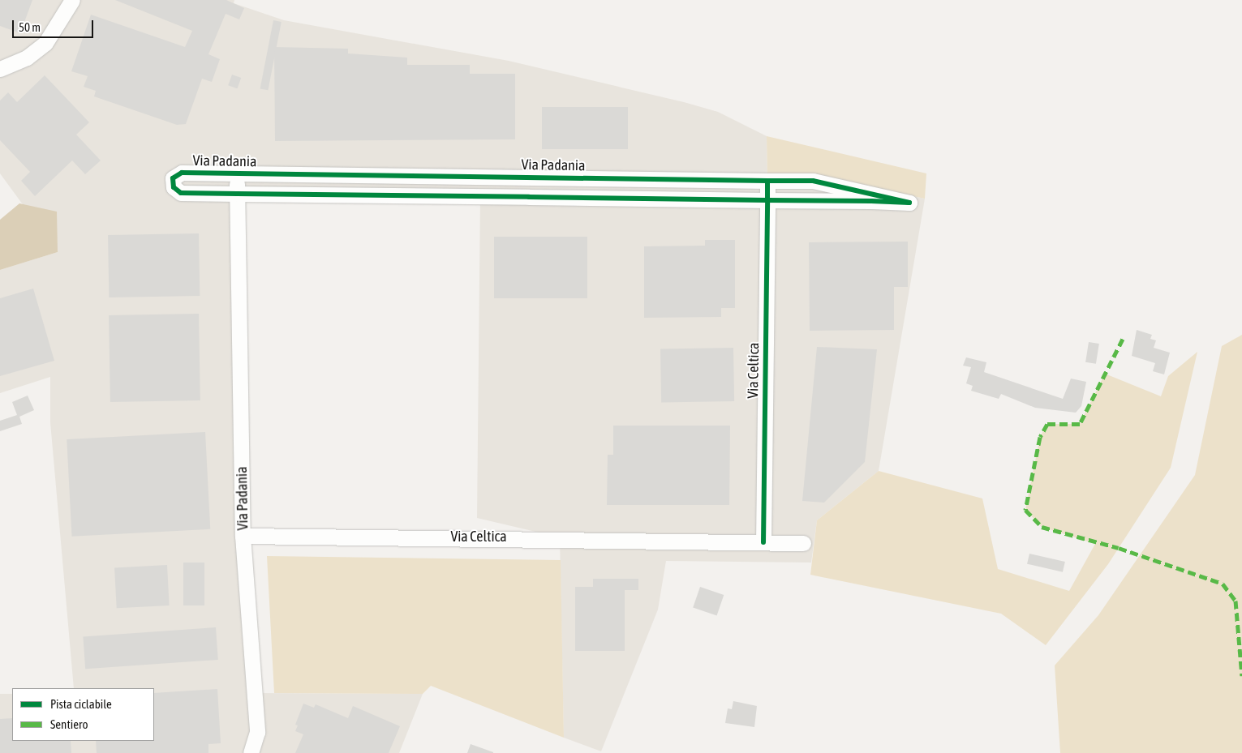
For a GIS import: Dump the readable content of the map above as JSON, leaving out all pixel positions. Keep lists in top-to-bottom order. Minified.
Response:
{"streets":{"street":["Via Padania","Via Celtica"]},"crossings":[["Via Padania","Via Celtica"]],"legend":["Pista ciclabile","Sentiero"],"scale_bar":"50 m"}
